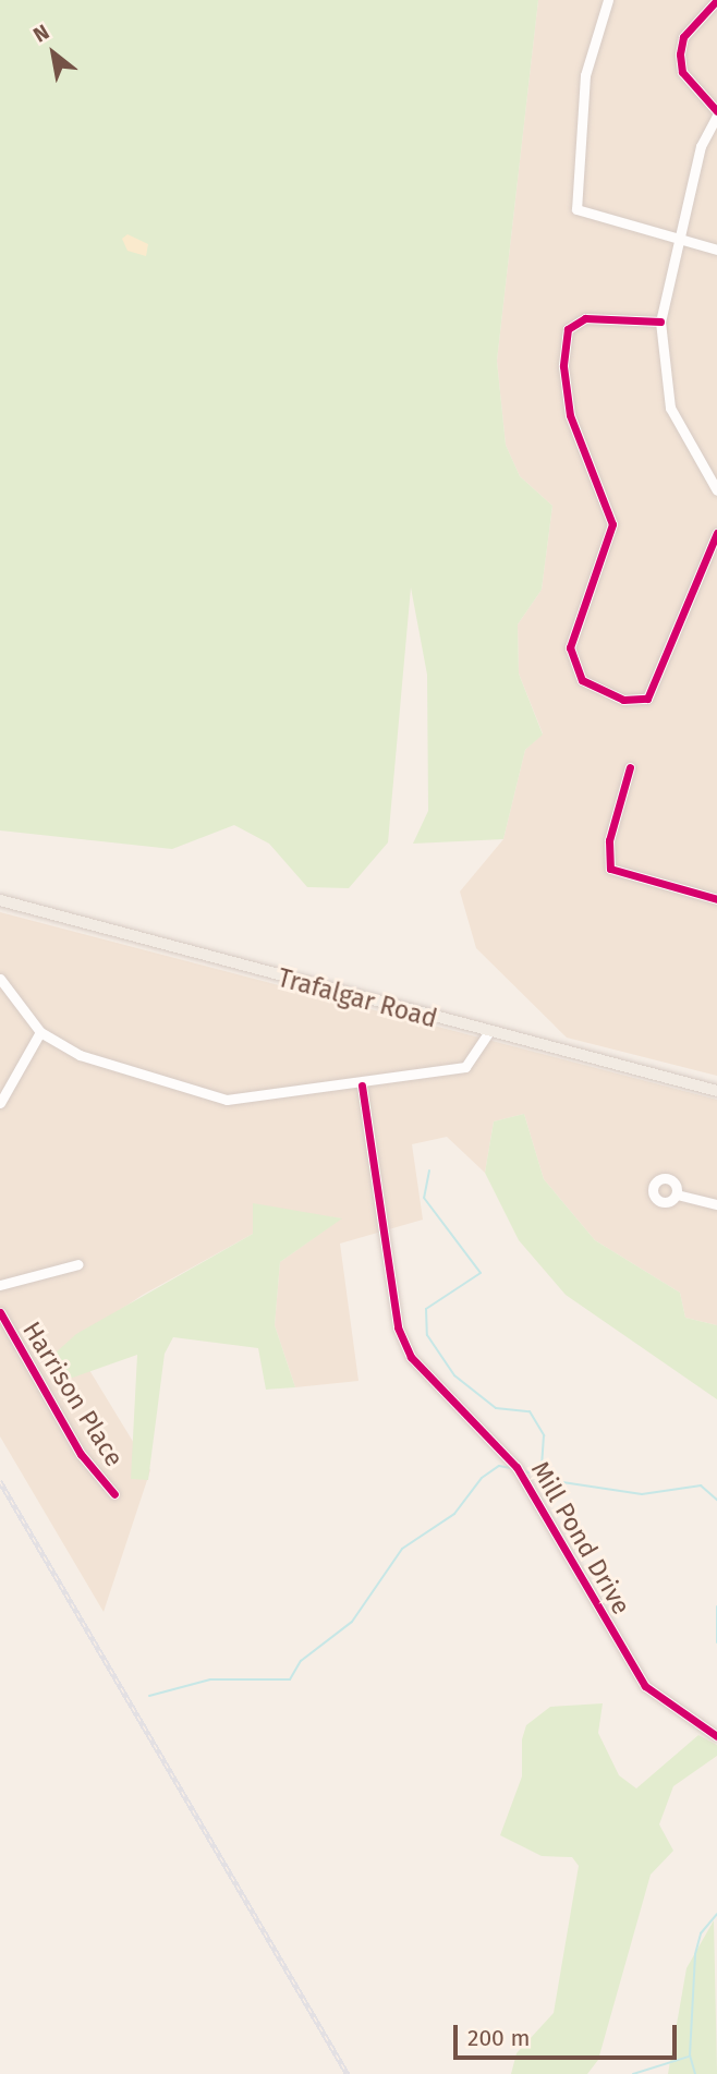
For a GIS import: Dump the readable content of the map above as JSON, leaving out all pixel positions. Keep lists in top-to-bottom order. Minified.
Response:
{"streets":{"main road":["Trafalgar Road"],"street":["Harrison Place","Mill Pond Drive"]},"scale_bar":"200 m","north":"top left"}
